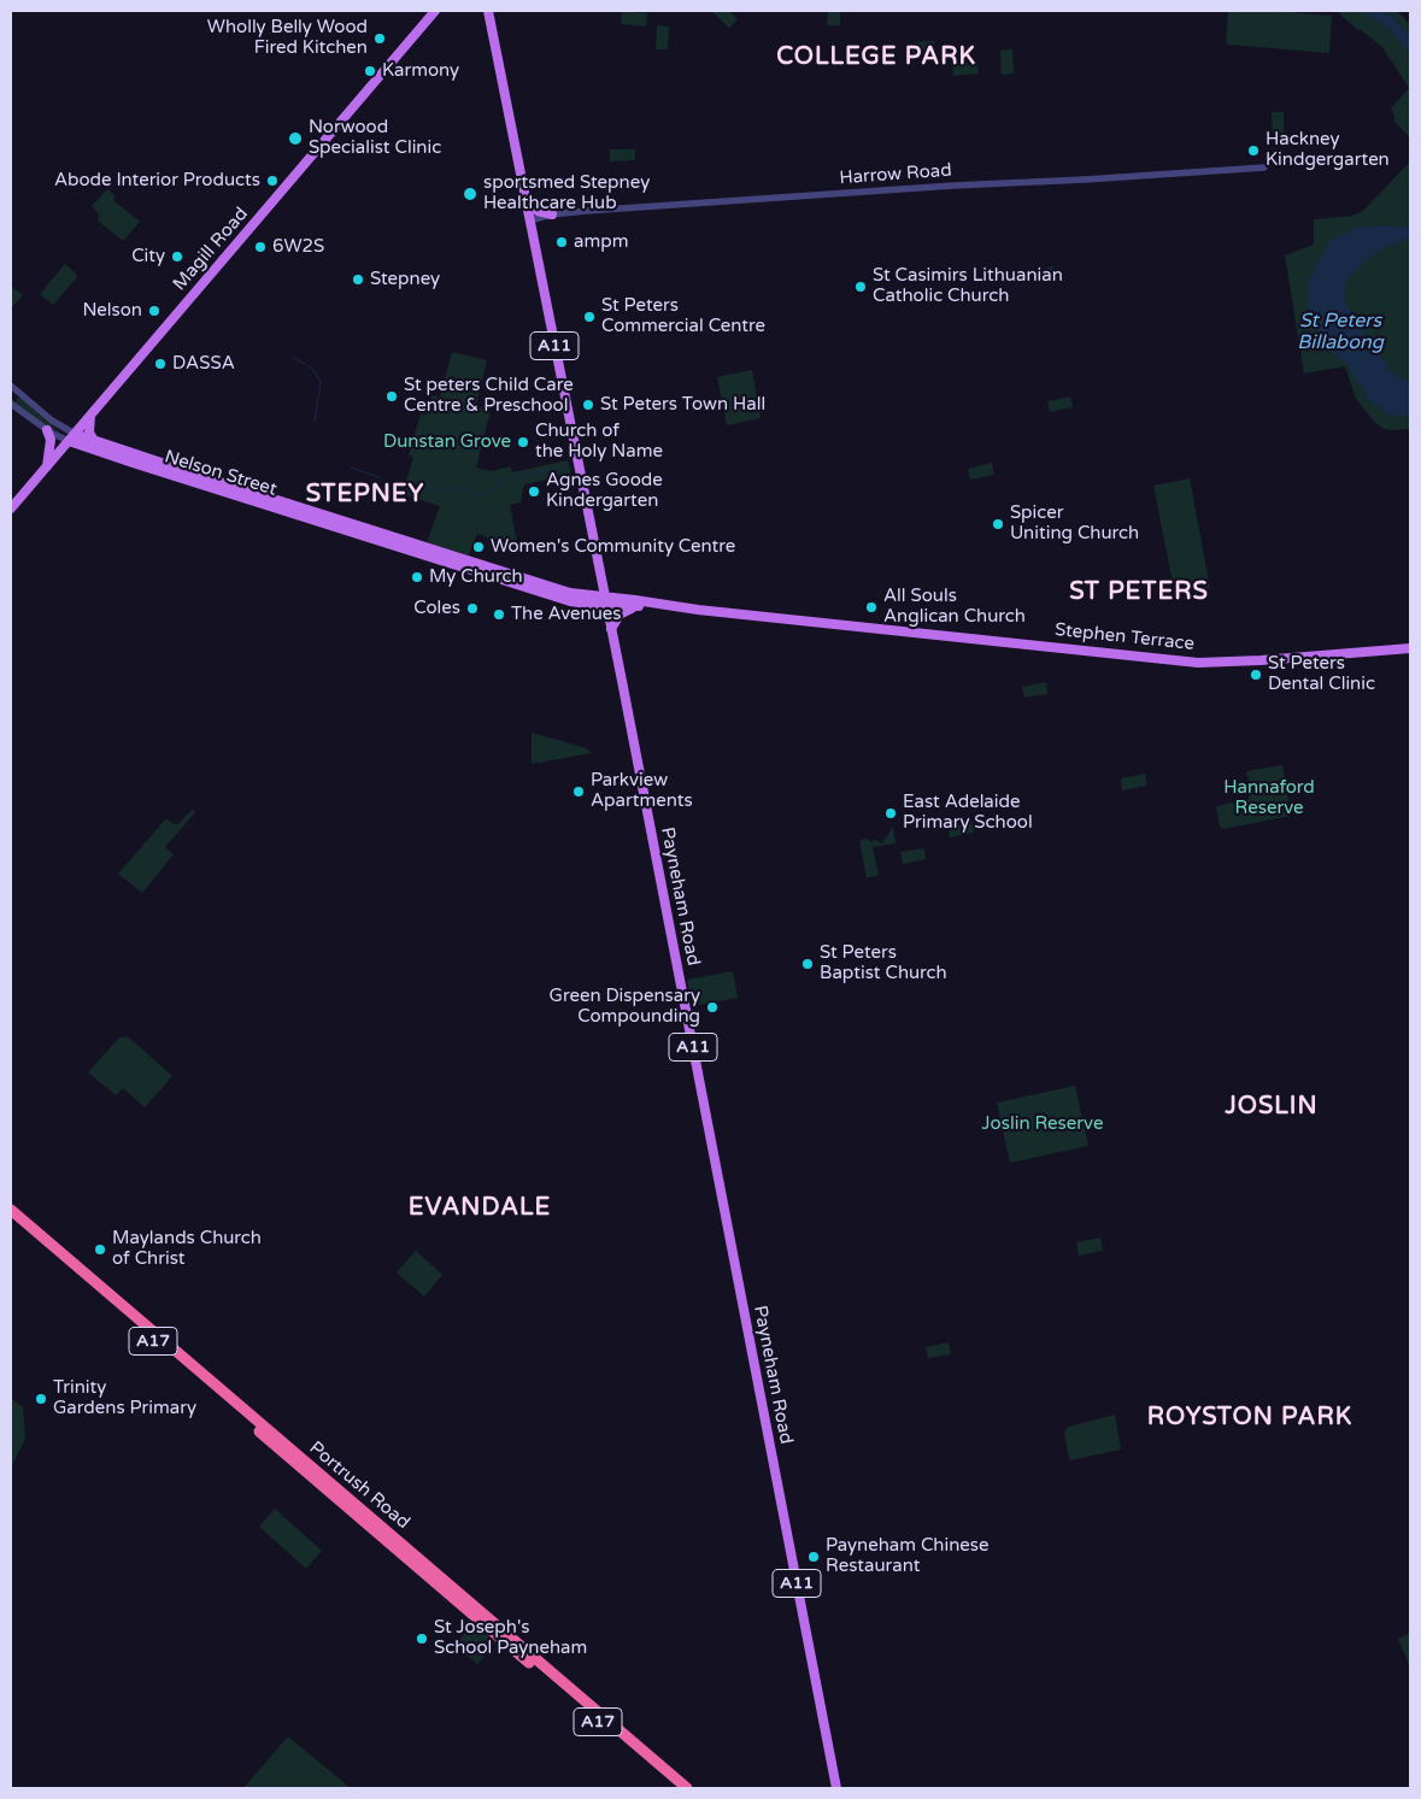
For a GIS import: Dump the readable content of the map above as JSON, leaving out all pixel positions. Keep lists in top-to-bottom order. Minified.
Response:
{"streets":{"highway":["A17","Portrush Road"],"main road":["Magill Road","A11","Nelson Street","Stephen Terrace","Payneham Road"],"street":["Harrow Road"]},"crossings":[["Harrow Road","Payneham Road"],["Magill Road","Nelson Street"],["Nelson Street","Stephen Terrace"],["Nelson Street","Payneham Road"],["Stephen Terrace","Payneham Road"]],"districts":["COLLEGE PARK","STEPNEY","ST PETERS","JOSLIN","EVANDALE","ROYSTON PARK"],"water":["St Peters Billabong"],"parks":["Dunstan Grove","Hannaford Reserve","Joslin Reserve"],"places":["Wholly Belly Wood Fired Kitchen","Karmony","Norwood Specialist Clinic","Hackney Kindgergarten","Abode Interior Products","sportsmed Stepney Healthcare Hub","ampm","6W2S","City","Stepney","St Casimirs Lithuanian Catholic Church","Nelson","St Peters Commercial Centre","DASSA","St peters Child Care Centre & Preschool","St Peters Town Hall","Church of the Holy Name","Agnes Goode Kindergarten","Spicer Uniting Church","Women's Community Centre","My Church","All Souls Anglican Church","Coles","The Avenues","St Peters Dental Clinic","Parkview Apartments","East Adelaide Primary School","St Peters Baptist Church","Green Dispensary Compounding","Maylands Church of Christ","Trinity Gardens Primary","Payneham Chinese Restaurant","St Joseph's School Payneham"]}
